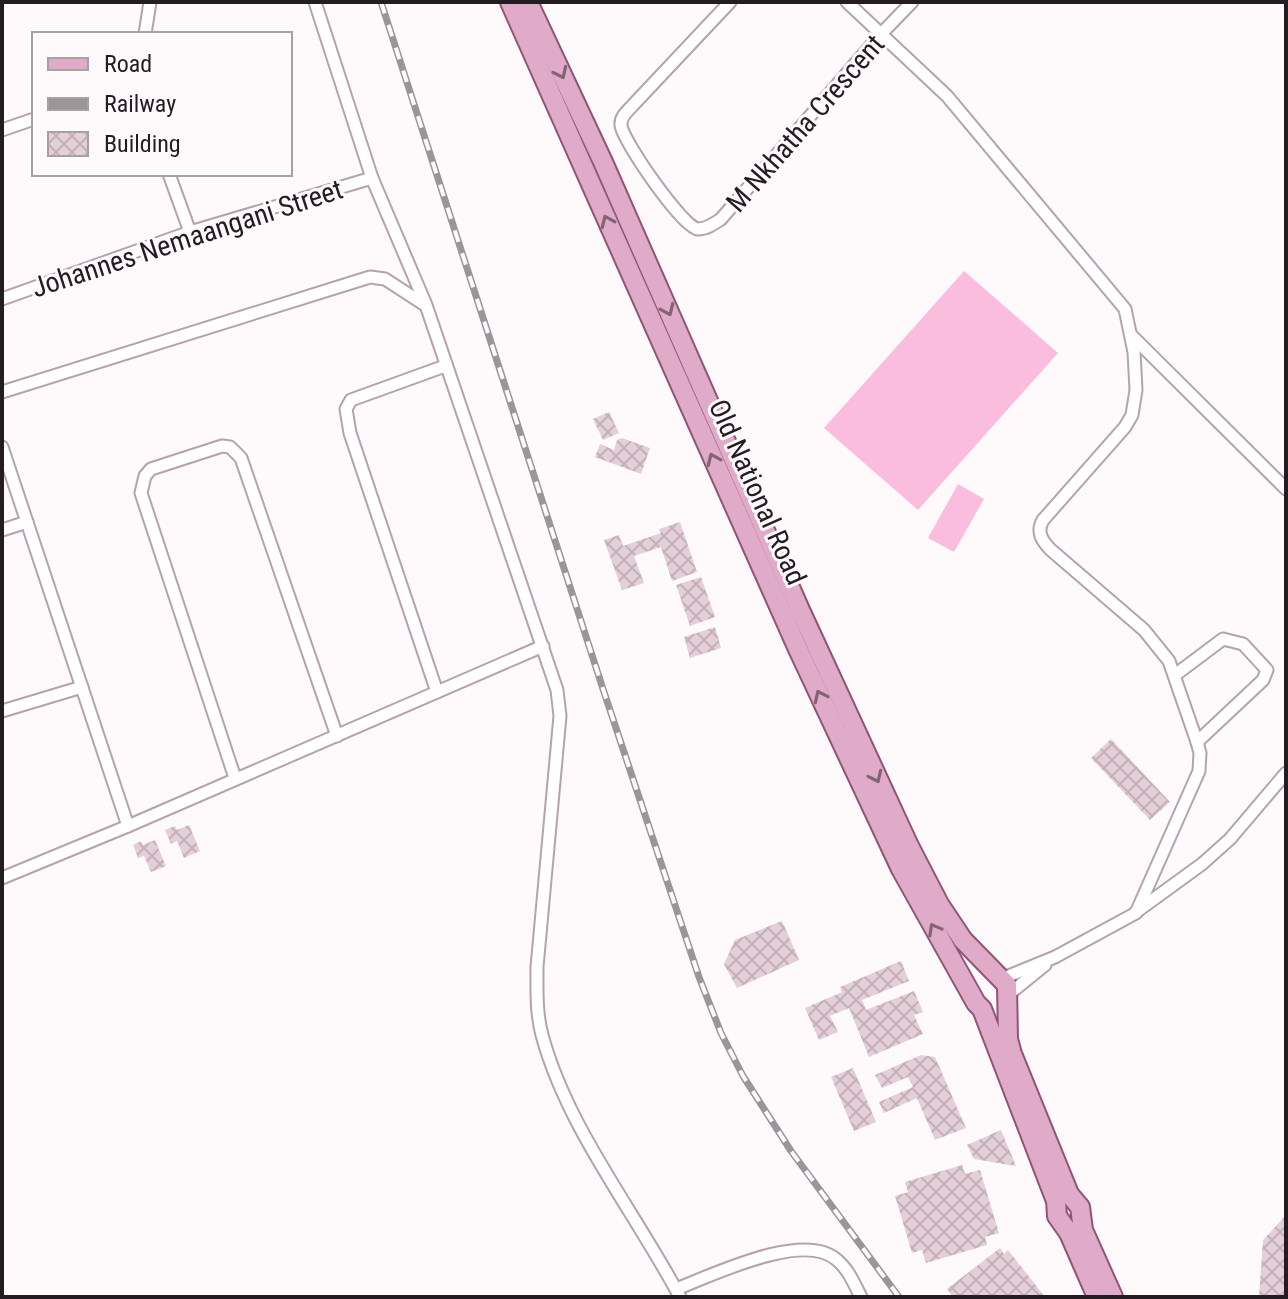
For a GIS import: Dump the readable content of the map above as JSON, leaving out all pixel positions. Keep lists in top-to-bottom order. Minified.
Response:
{"streets":{"main road":["Old National Road"],"street":["M Nkhatha Crescent","Johannes Nemaangani Street"]},"legend":["Road","Railway","Building"]}
